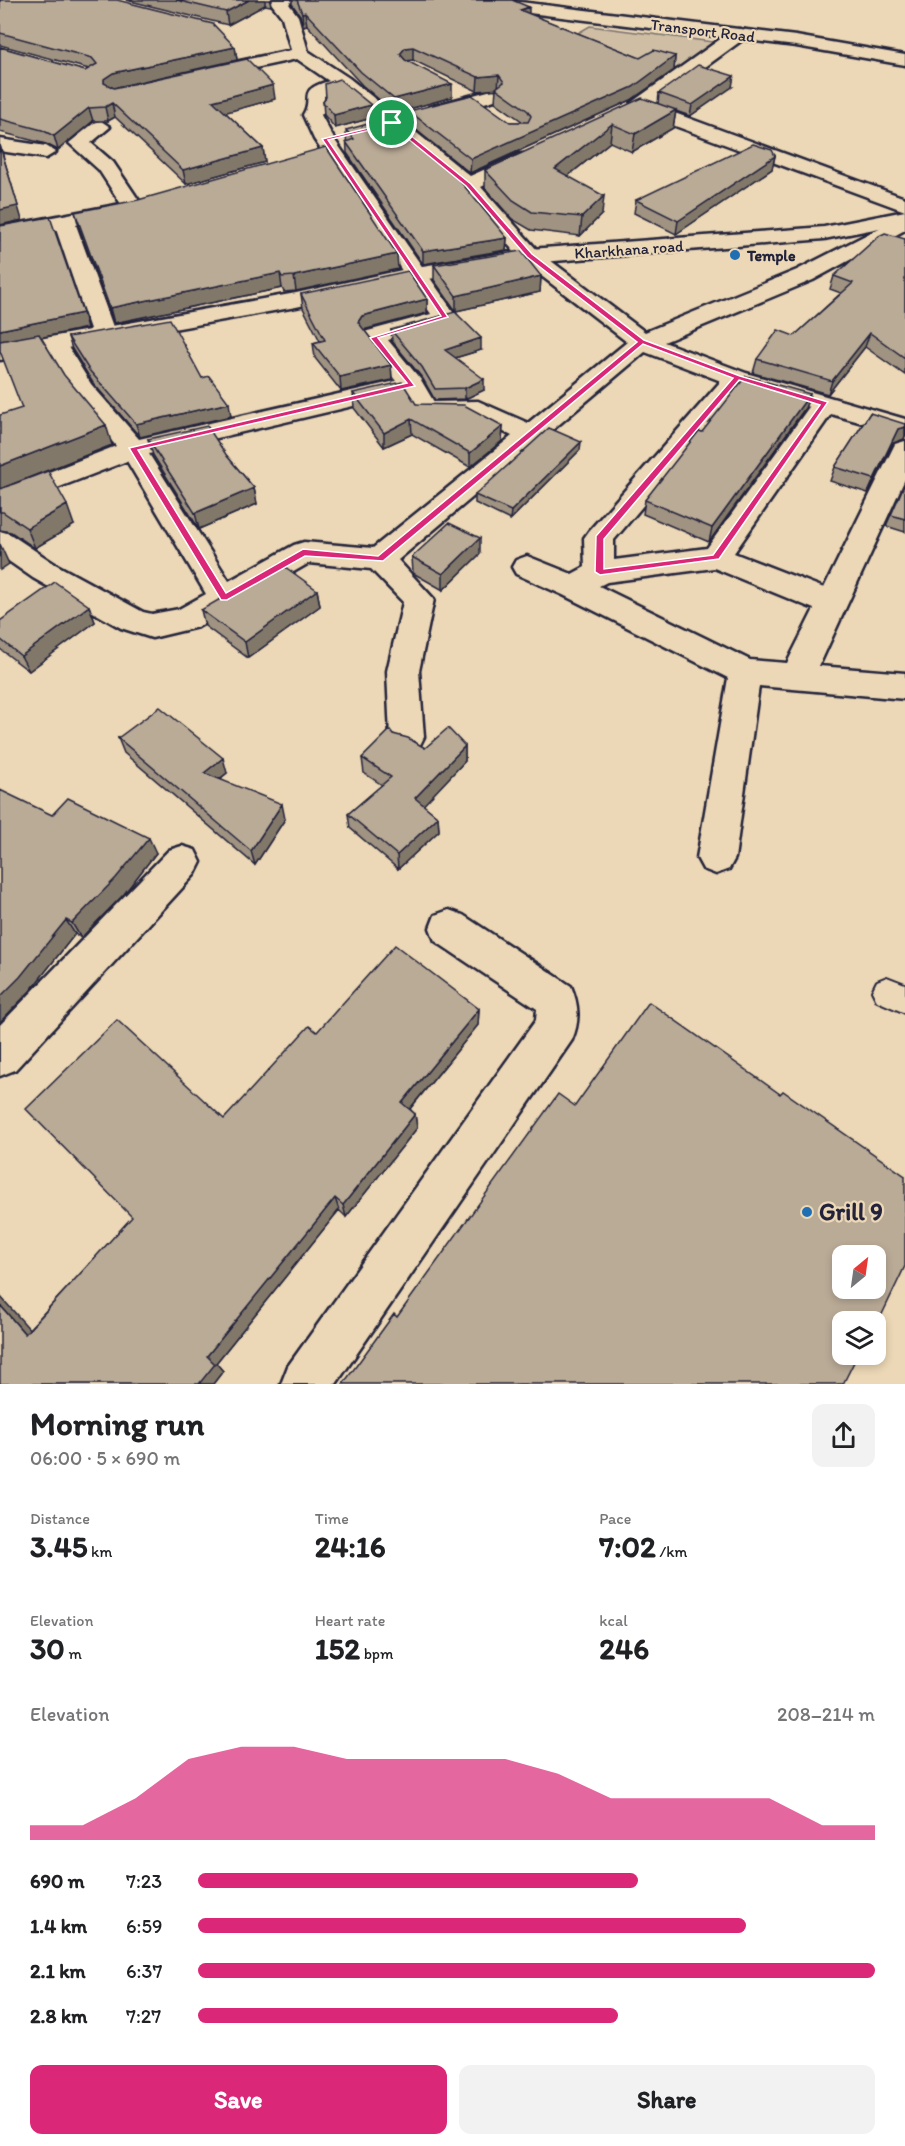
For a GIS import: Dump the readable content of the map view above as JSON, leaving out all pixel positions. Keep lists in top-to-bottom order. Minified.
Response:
{"streets":{"street":["Transport Road","Kharkhana road"]},"places":["Temple","Grill 9"],"north":"top right","page":{"heading":["Morning run","06:00 · 5 × 690 m"],"stats":[["Distance","3.45 km"],["Time","24:16"],["Pace","7:02 /km"],["Elevation","30 m"],["Heart rate","152 bpm"],["kcal","246"]],"chart":["Elevation","208–214 m"],"list":[{"name":"690 m","note":"7:23"},{"name":"1.4 km","note":"6:59"},{"name":"2.1 km","note":"6:37"},{"name":"2.8 km","note":"7:27"}],"buttons":["Save","Share"]}}
